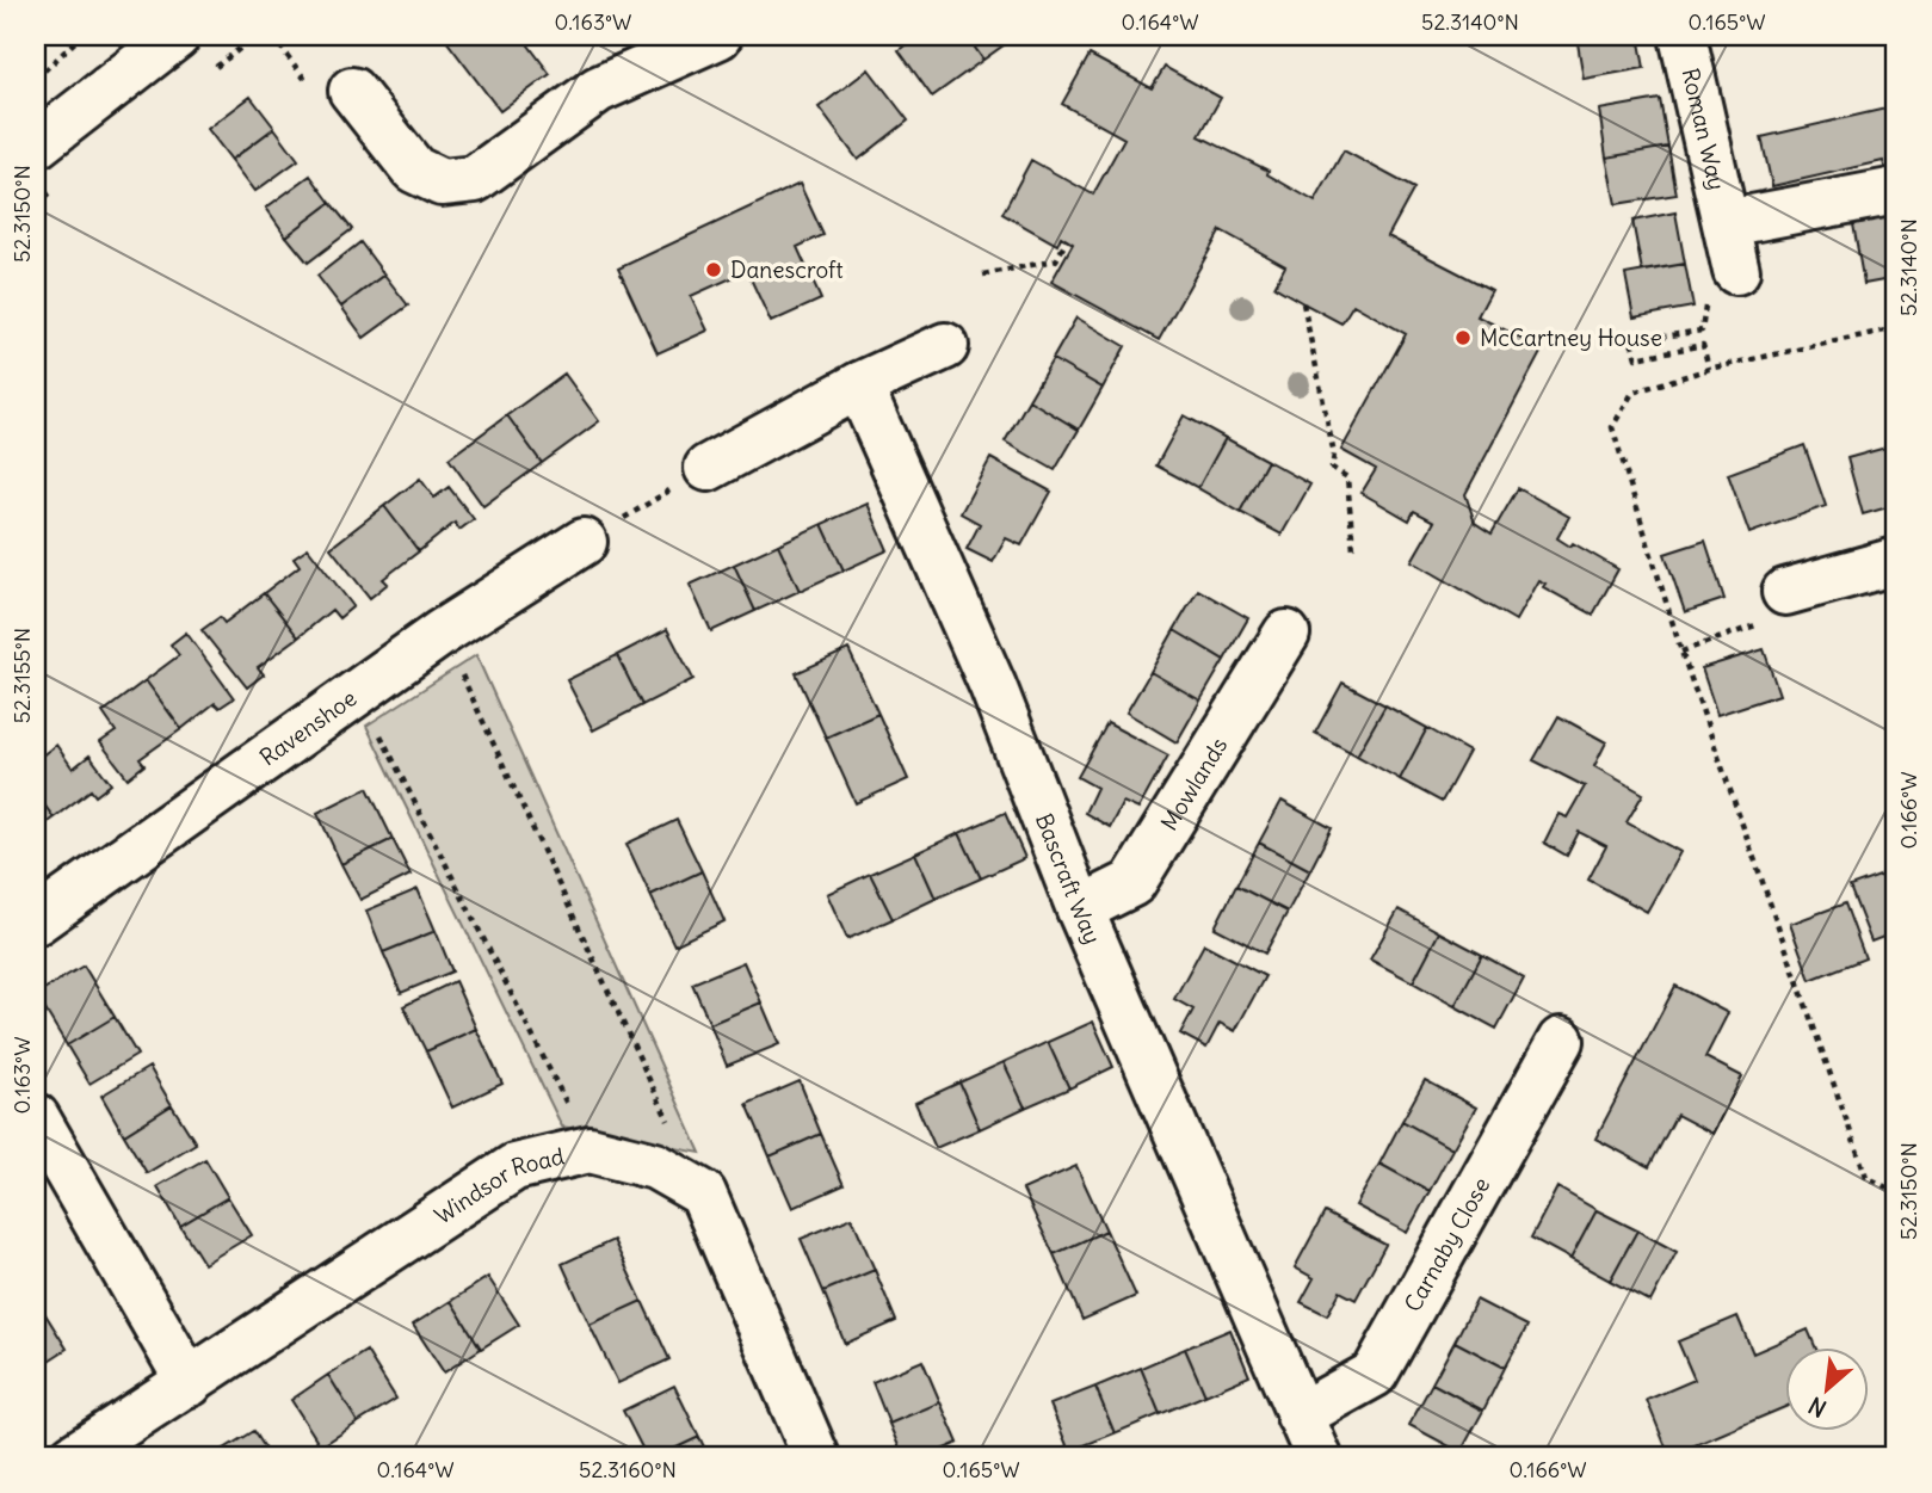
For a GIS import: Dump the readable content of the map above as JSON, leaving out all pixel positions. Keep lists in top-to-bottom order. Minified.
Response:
{"streets":{"street":["Roman Way","Ravenshoe","Mowlands","Bascraft Way","Windsor Road","Carnaby Close"]},"crossings":[["Mowlands","Bascraft Way"],["Bascraft Way","Carnaby Close"]],"places":["Danescroft","McCartney House"],"north":"bottom left","coordinates":["0.163°W","0.164°W","52.3140°N","0.165°W","52.3150°N","52.3155°N","0.166°W","52.3160°N"]}
